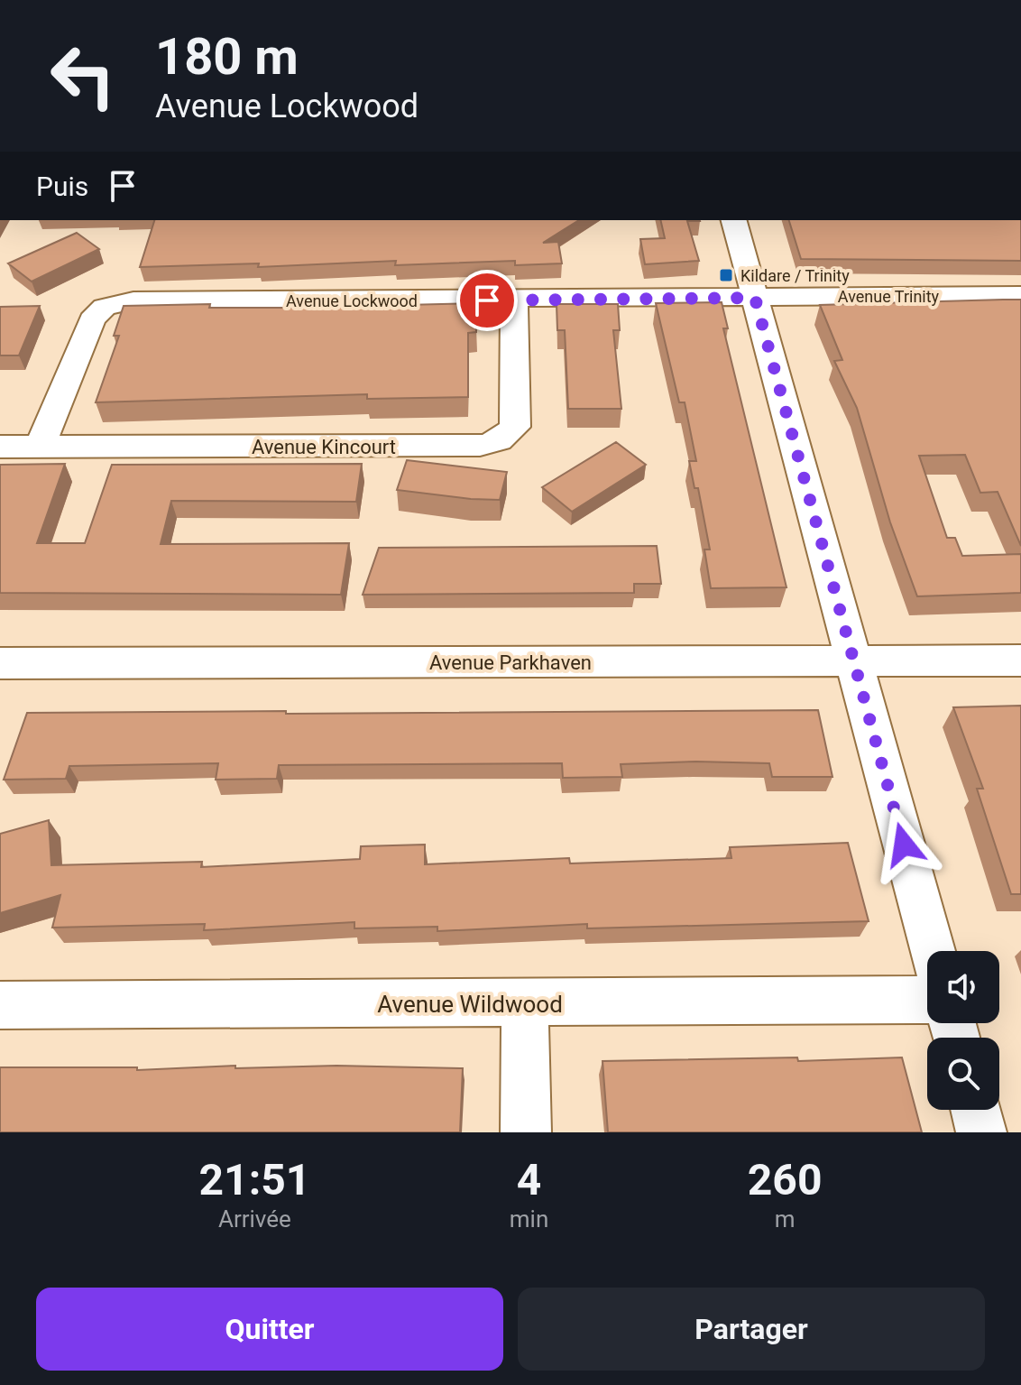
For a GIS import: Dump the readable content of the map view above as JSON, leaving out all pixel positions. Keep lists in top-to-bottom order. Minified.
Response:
{"streets":{"street":["Avenue Trinity","Avenue Lockwood","Avenue Kincourt","Avenue Parkhaven","Avenue Wildwood"]},"crossings":[["Avenue Trinity","Avenue Lockwood"],["Avenue Lockwood","Avenue Kincourt"]],"places":{"transit":["Kildare / Trinity"]},"page":{"turn":["180 m","Avenue Lockwood"],"then":"Puis","eta":["21:51","Arrivée","4","min","260","m"],"buttons":["Quitter","Partager"]}}
